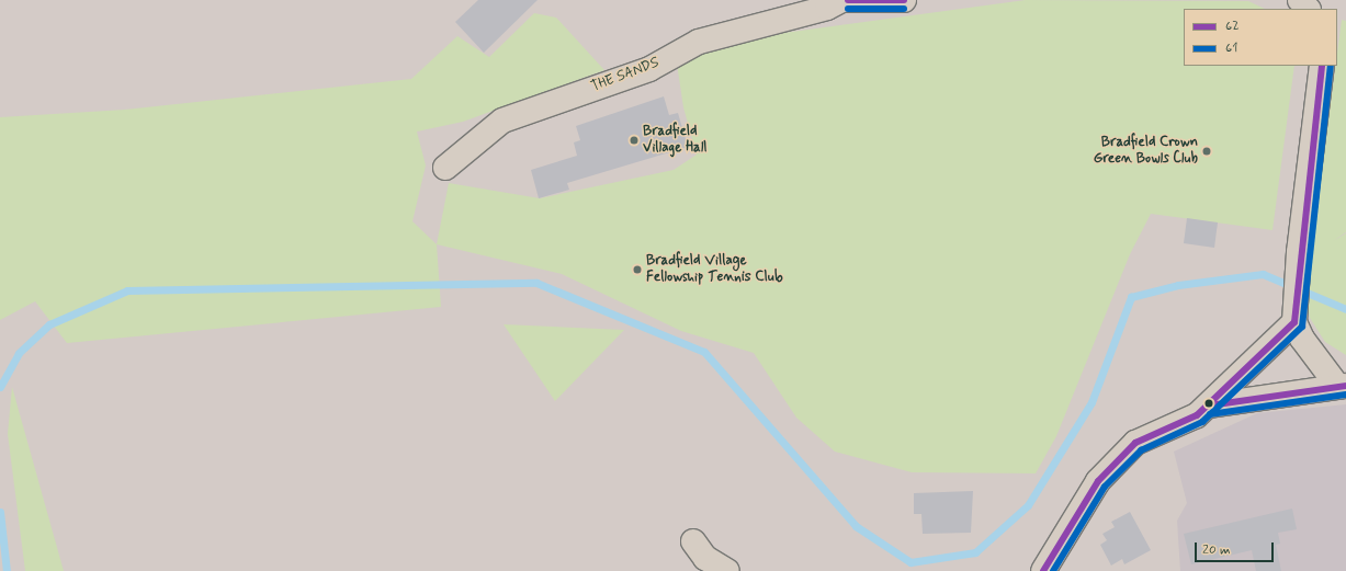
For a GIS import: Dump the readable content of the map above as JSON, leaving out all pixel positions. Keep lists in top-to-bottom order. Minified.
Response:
{"streets":{"street":["THE SANDS"]},"places":["Bradfield Village Hall","Bradfield Crown Green Bowls Club","Bradfield Village Fellowship Tennis Club"],"lines":["transit line 62","transit line 61"],"legend":["62","61"],"scale_bar":"20 m"}
